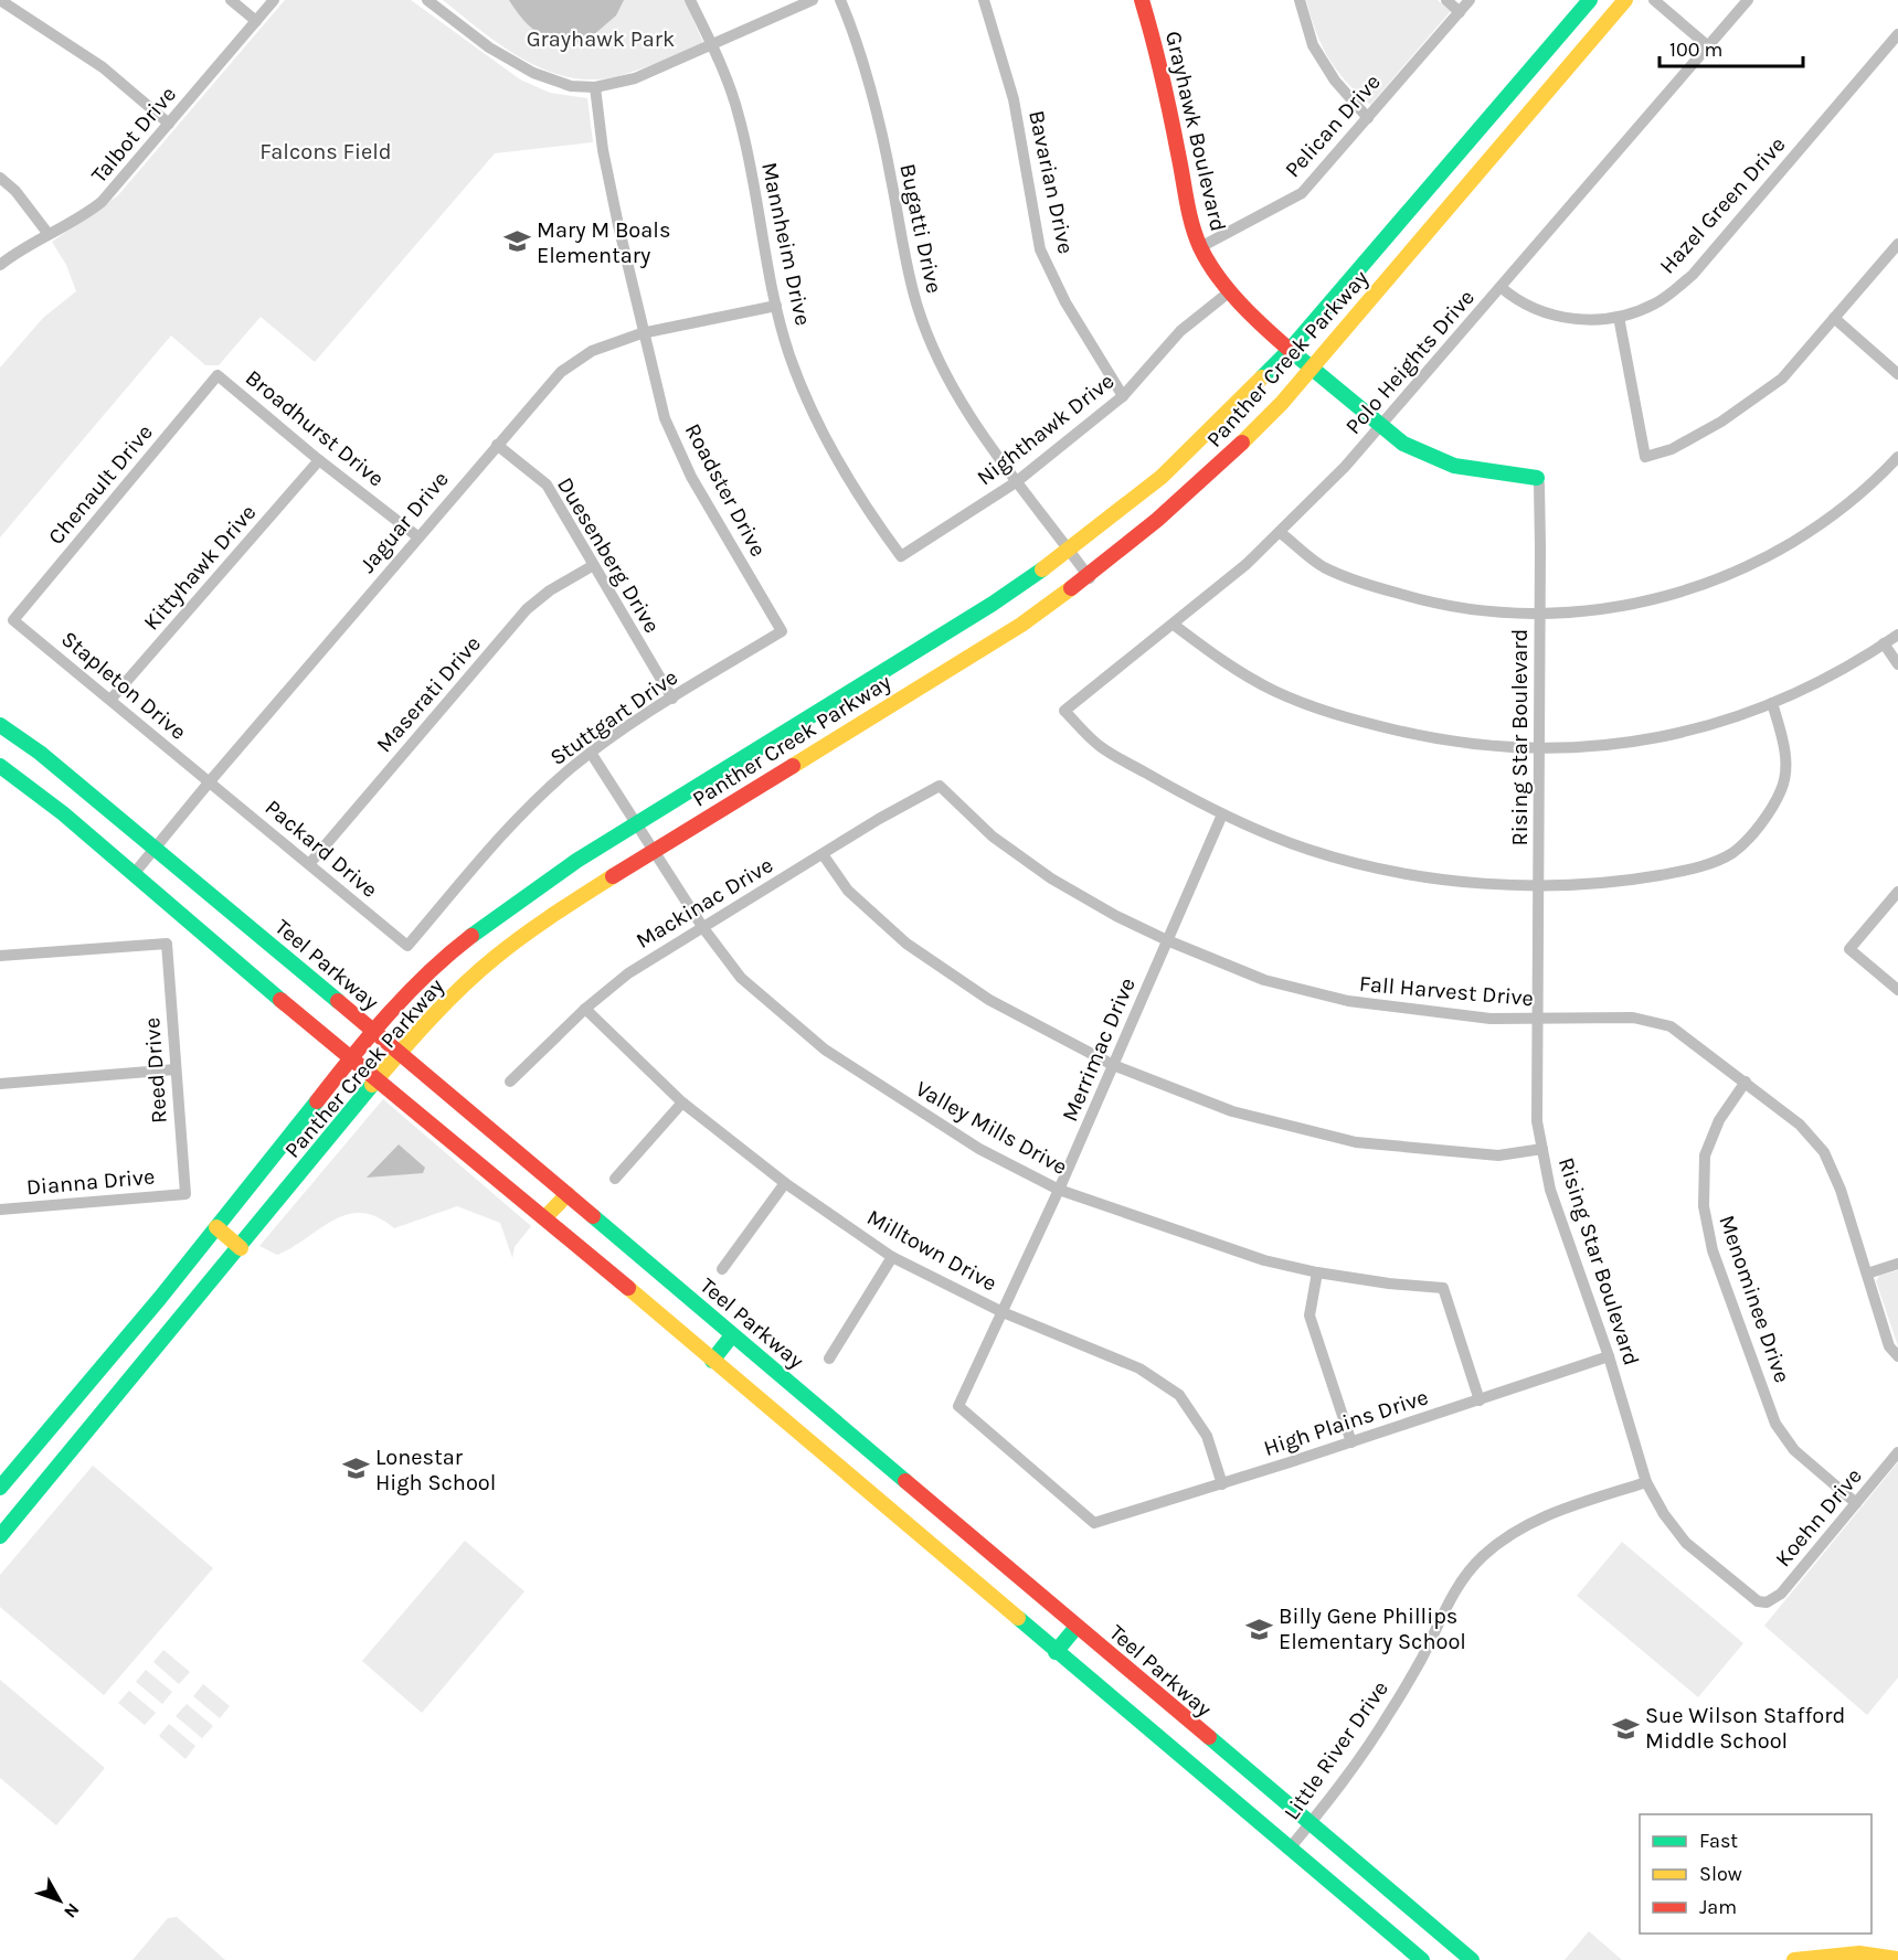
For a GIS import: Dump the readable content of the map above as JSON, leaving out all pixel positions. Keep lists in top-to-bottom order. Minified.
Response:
{"streets":{"main road":["Grayhawk Boulevard","Panther Creek Parkway","Teel Parkway"],"street":["Pelican Drive","Talbot Drive","Bavarian Drive","Hazel Green Drive","Bugatti Drive","Mannheim Drive","Polo Heights Drive","Broadhurst Drive","Nighthawk Drive","Chenault Drive","Roadster Drive","Jaguar Drive","Duesenberg Drive","Kittyhawk Drive","Stapleton Drive","Maserati Drive","Stuttgart Drive","Rising Star Boulevard","Packard Drive","Mackinac Drive","Fall Harvest Drive","Merrimac Drive","Reed Drive","Valley Mills Drive","Dianna Drive","Milltown Drive","Menominee Drive","High Plains Drive","Koehn Drive","Little River Drive"]},"crossings":[["Pelican Drive","Grayhawk Boulevard"],["Grayhawk Boulevard","Panther Creek Parkway"],["Grayhawk Boulevard","Polo Heights Drive"],["Grayhawk Boulevard","Nighthawk Drive"],["Grayhawk Boulevard","Rising Star Boulevard"],["Bavarian Drive","Nighthawk Drive"],["Hazel Green Drive","Polo Heights Drive"],["Bugatti Drive","Panther Creek Parkway"],["Bugatti Drive","Nighthawk Drive"],["Mannheim Drive","Nighthawk Drive"],["Mannheim Drive","Jaguar Drive"],["Panther Creek Parkway","Teel Parkway"],["Panther Creek Parkway","Valley Mills Drive"],["Polo Heights Drive","Merrimac Drive"],["Broadhurst Drive","Chenault Drive"],["Broadhurst Drive","Jaguar Drive"],["Broadhurst Drive","Kittyhawk Drive"],["Chenault Drive","Stapleton Drive"],["Roadster Drive","Jaguar Drive"],["Roadster Drive","Stuttgart Drive"],["Jaguar Drive","Duesenberg Drive"],["Jaguar Drive","Stapleton Drive"],["Jaguar Drive","Packard Drive"],["Jaguar Drive","Teel Parkway"],["Duesenberg Drive","Maserati Drive"],["Duesenberg Drive","Stuttgart Drive"],["Kittyhawk Drive","Stapleton Drive"],["Stapleton Drive","Packard Drive"],["Maserati Drive","Packard Drive"],["Stuttgart Drive","Packard Drive"],["Stuttgart Drive","Valley Mills Drive"],["Rising Star Boulevard","Fall Harvest Drive"],["Rising Star Boulevard","High Plains Drive"],["Rising Star Boulevard","Koehn Drive"],["Rising Star Boulevard","Little River Drive"],["Mackinac Drive","Fall Harvest Drive"],["Mackinac Drive","Valley Mills Drive"],["Mackinac Drive","Milltown Drive"],["Teel Parkway","Little River Drive"],["Fall Harvest Drive","Merrimac Drive"],["Fall Harvest Drive","Menominee Drive"],["Merrimac Drive","Valley Mills Drive"],["Merrimac Drive","Milltown Drive"],["Merrimac Drive","High Plains Drive"],["Reed Drive","Dianna Drive"],["Valley Mills Drive","High Plains Drive"],["Milltown Drive","High Plains Drive"],["Menominee Drive","Koehn Drive"]],"parks":["Grayhawk Park","Falcons Field"],"places":{"school or university":["Mary M Boals Elementary","Lonestar High School","Billy Gene Phillips Elementary School","Sue Wilson Stafford Middle School"]},"legend":["Fast","Slow","Jam"],"scale_bar":"100 m","north":"bottom right"}
